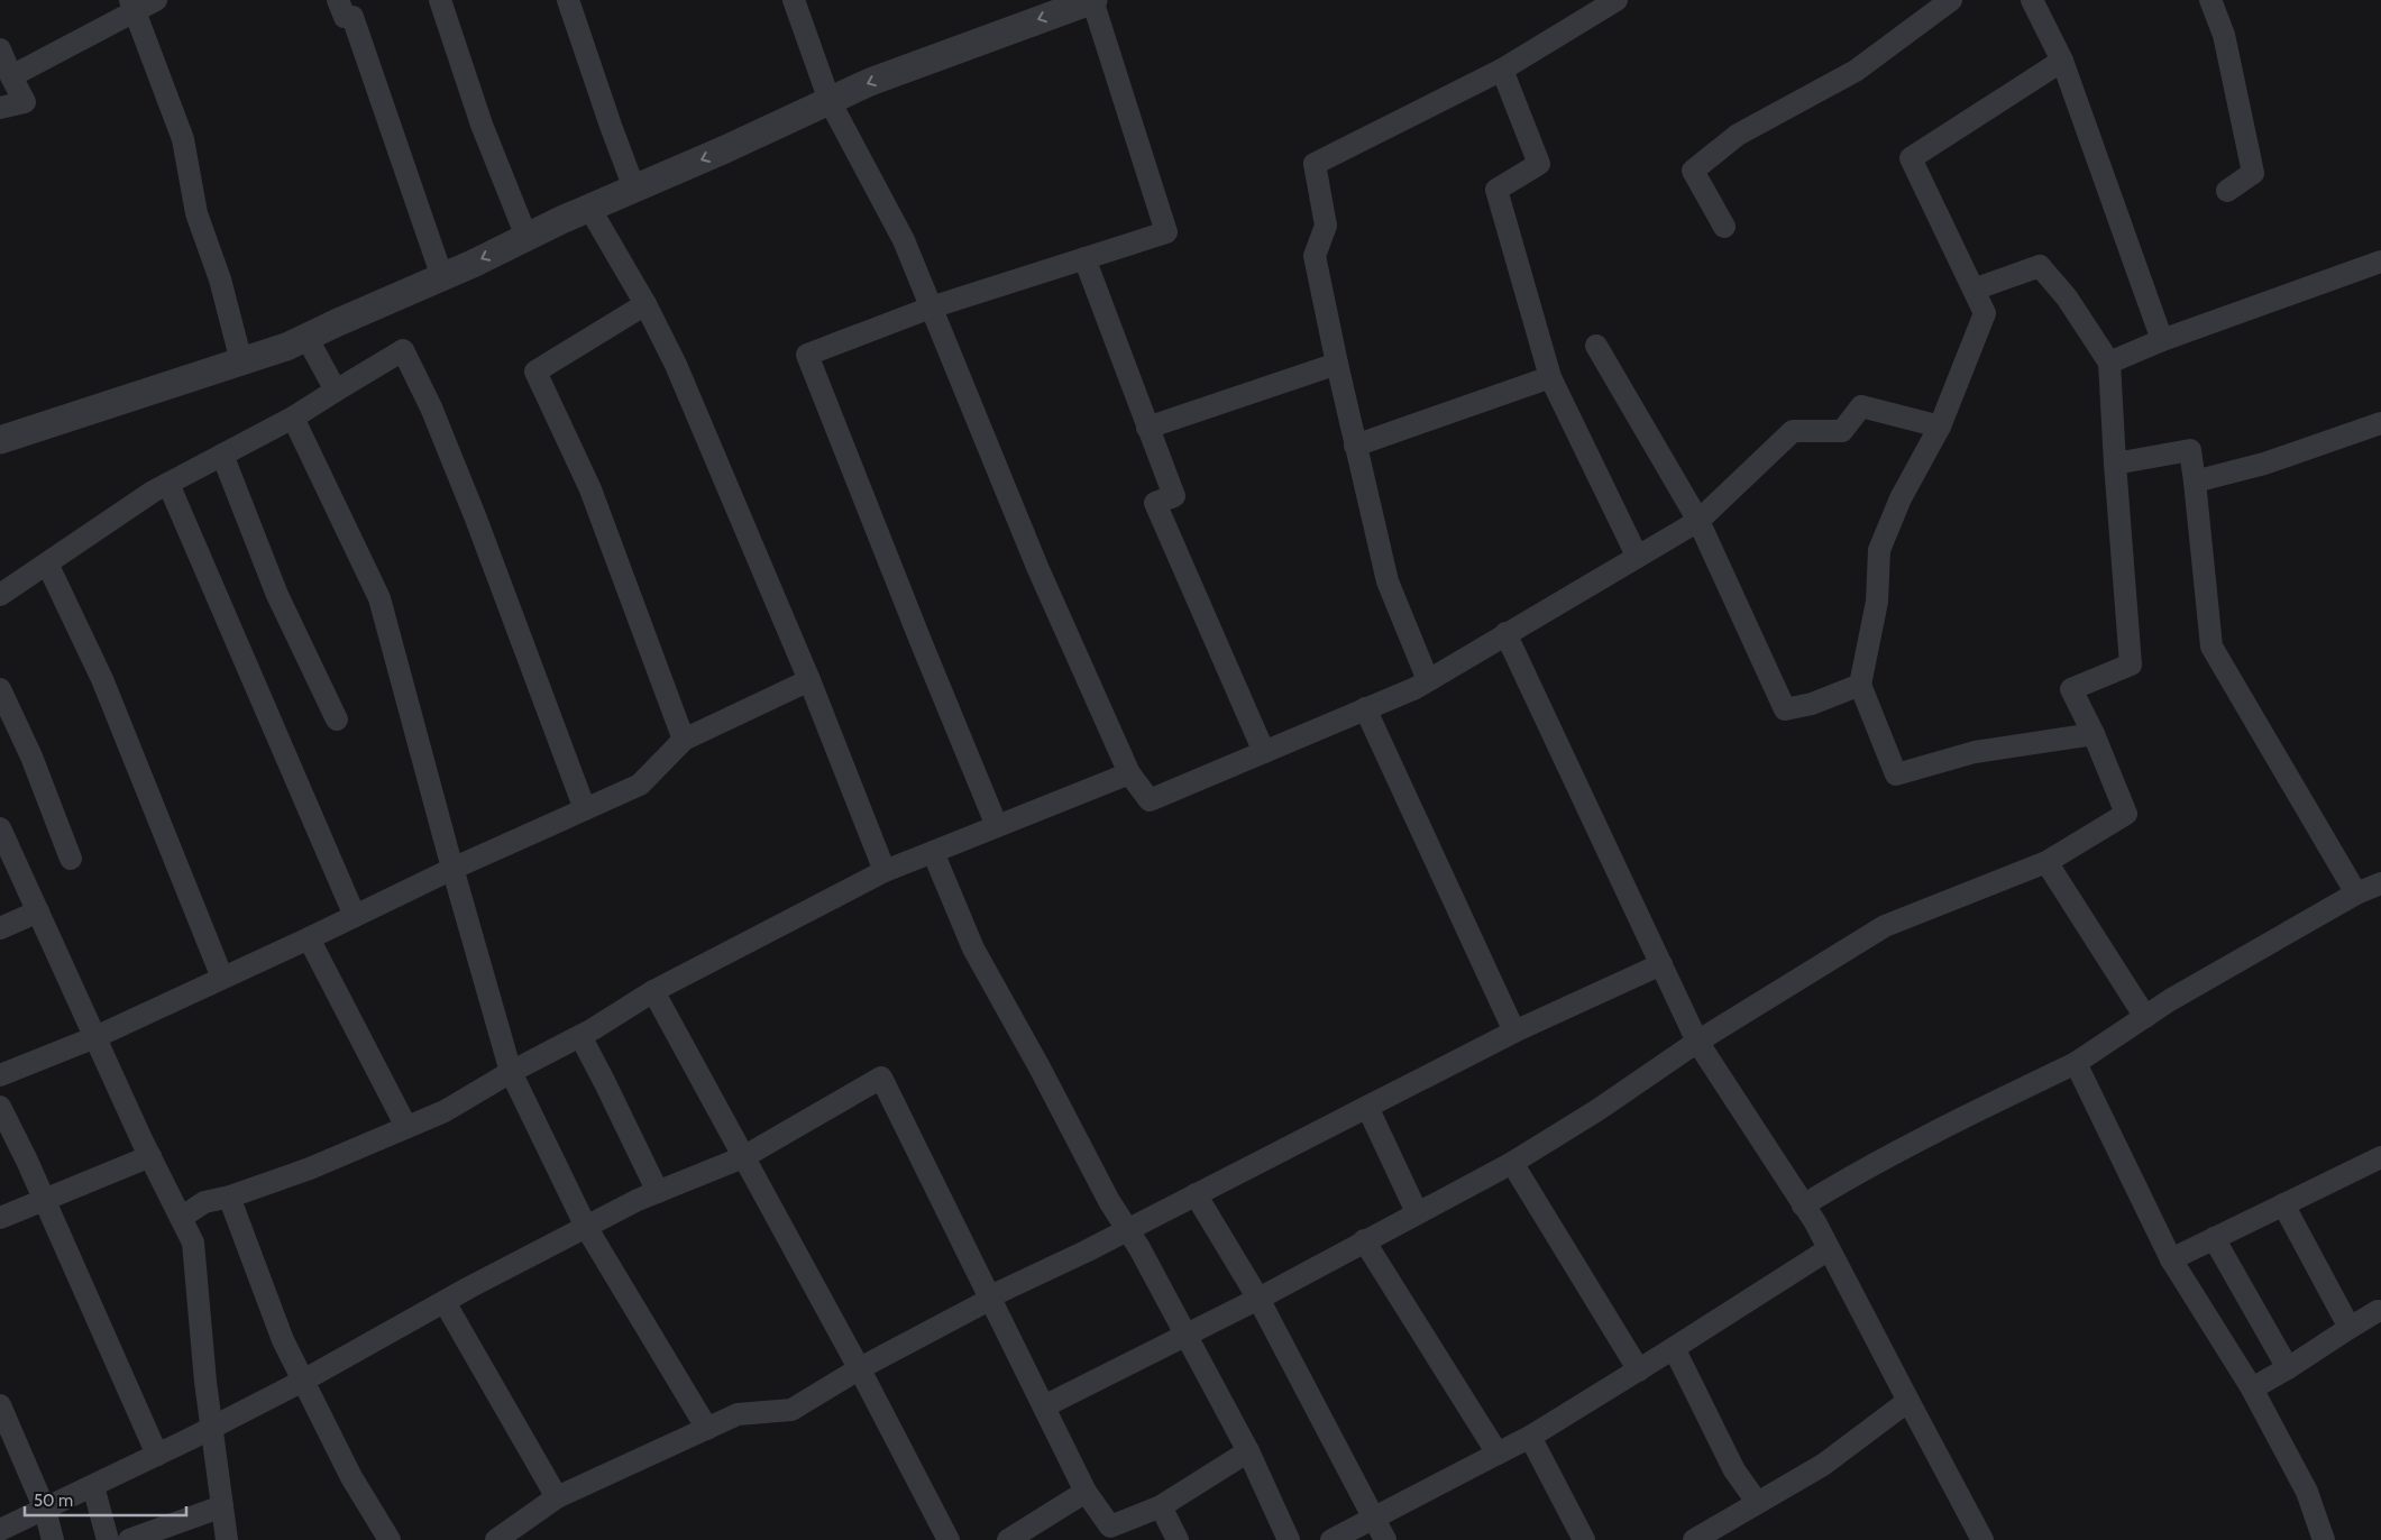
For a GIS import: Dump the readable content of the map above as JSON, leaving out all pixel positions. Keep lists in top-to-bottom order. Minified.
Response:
{"scale_bar":"50 m"}
